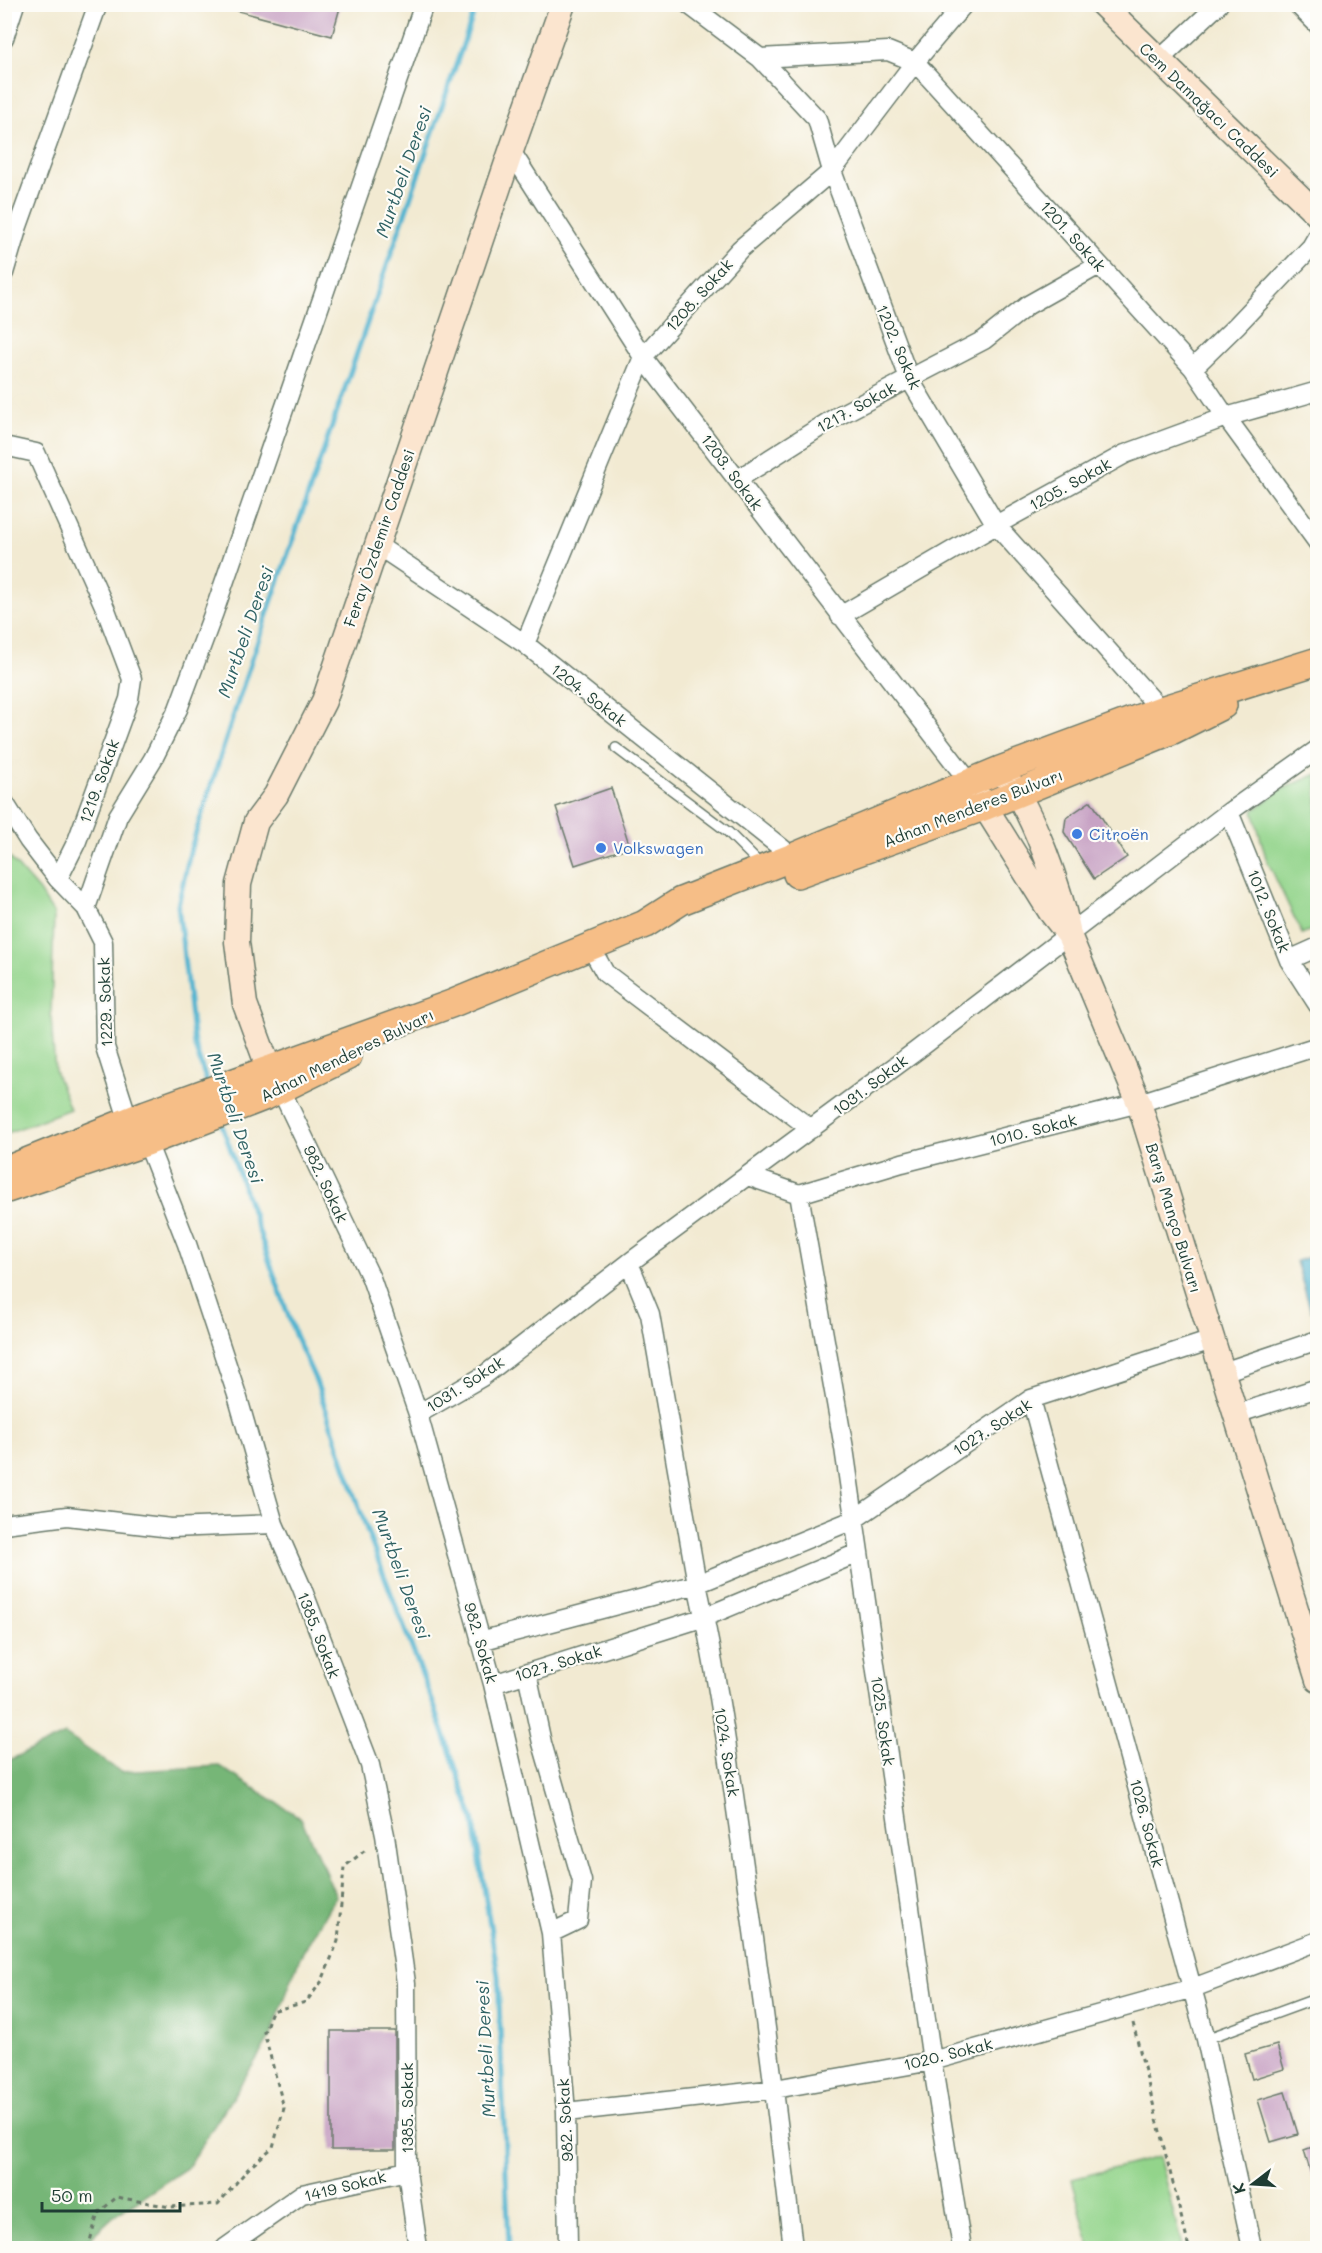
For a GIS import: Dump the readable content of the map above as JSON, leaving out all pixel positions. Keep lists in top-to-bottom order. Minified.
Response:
{"streets":{"main road":["Adnan Menderes Bulvarı"],"street":["Cem Damağacı Caddesi","1201. Sokak","1208. Sokak","1202. Sokak","1217. Sokak","1203. Sokak","1205. Sokak","Feray Özdemir Caddesi","1204. Sokak","1219. Sokak","1012. Sokak","1229. Sokak","1031. Sokak","1010. Sokak","982. Sokak","Barış Manço Bulvarı","1027. Sokak","1385. Sokak","1025. Sokak","1024. Sokak","1026. Sokak","1020. Sokak","1419 Sokak"]},"crossings":[["1201. Sokak","1208. Sokak"],["1201. Sokak","1202. Sokak"],["1201. Sokak","1217. Sokak"],["1201. Sokak","1205. Sokak"],["1208. Sokak","1202. Sokak"],["1208. Sokak","1203. Sokak"],["1208. Sokak","1204. Sokak"],["1202. Sokak","1217. Sokak"],["1202. Sokak","1205. Sokak"],["1202. Sokak","Adnan Menderes Bulvarı"],["1217. Sokak","1203. Sokak"],["1203. Sokak","1205. Sokak"],["1203. Sokak","Feray Özdemir Caddesi"],["1203. Sokak","Adnan Menderes Bulvarı"],["1203. Sokak","Barış Manço Bulvarı"],["Feray Özdemir Caddesi","1204. Sokak"],["Feray Özdemir Caddesi","Adnan Menderes Bulvarı"],["Feray Özdemir Caddesi","982. Sokak"],["1204. Sokak","Adnan Menderes Bulvarı"],["1219. Sokak","1229. Sokak"],["Adnan Menderes Bulvarı","1229. Sokak"],["Adnan Menderes Bulvarı","982. Sokak"],["Adnan Menderes Bulvarı","Barış Manço Bulvarı"],["Adnan Menderes Bulvarı","1385. Sokak"],["1012. Sokak","1031. Sokak"],["1229. Sokak","1385. Sokak"],["1031. Sokak","982. Sokak"],["1031. Sokak","Barış Manço Bulvarı"],["1031. Sokak","1024. Sokak"],["1010. Sokak","Barış Manço Bulvarı"],["1010. Sokak","1025. Sokak"],["982. Sokak","1027. Sokak"],["982. Sokak","1020. Sokak"],["Barış Manço Bulvarı","1027. Sokak"],["1027. Sokak","1025. Sokak"],["1027. Sokak","1024. Sokak"],["1027. Sokak","1026. Sokak"],["1385. Sokak","1419 Sokak"],["1025. Sokak","1020. Sokak"],["1024. Sokak","1020. Sokak"],["1026. Sokak","1020. Sokak"]],"water":["Murtbeli Deresi"],"places":["Citroën","Volkswagen"],"scale_bar":"50 m","north":"left"}
